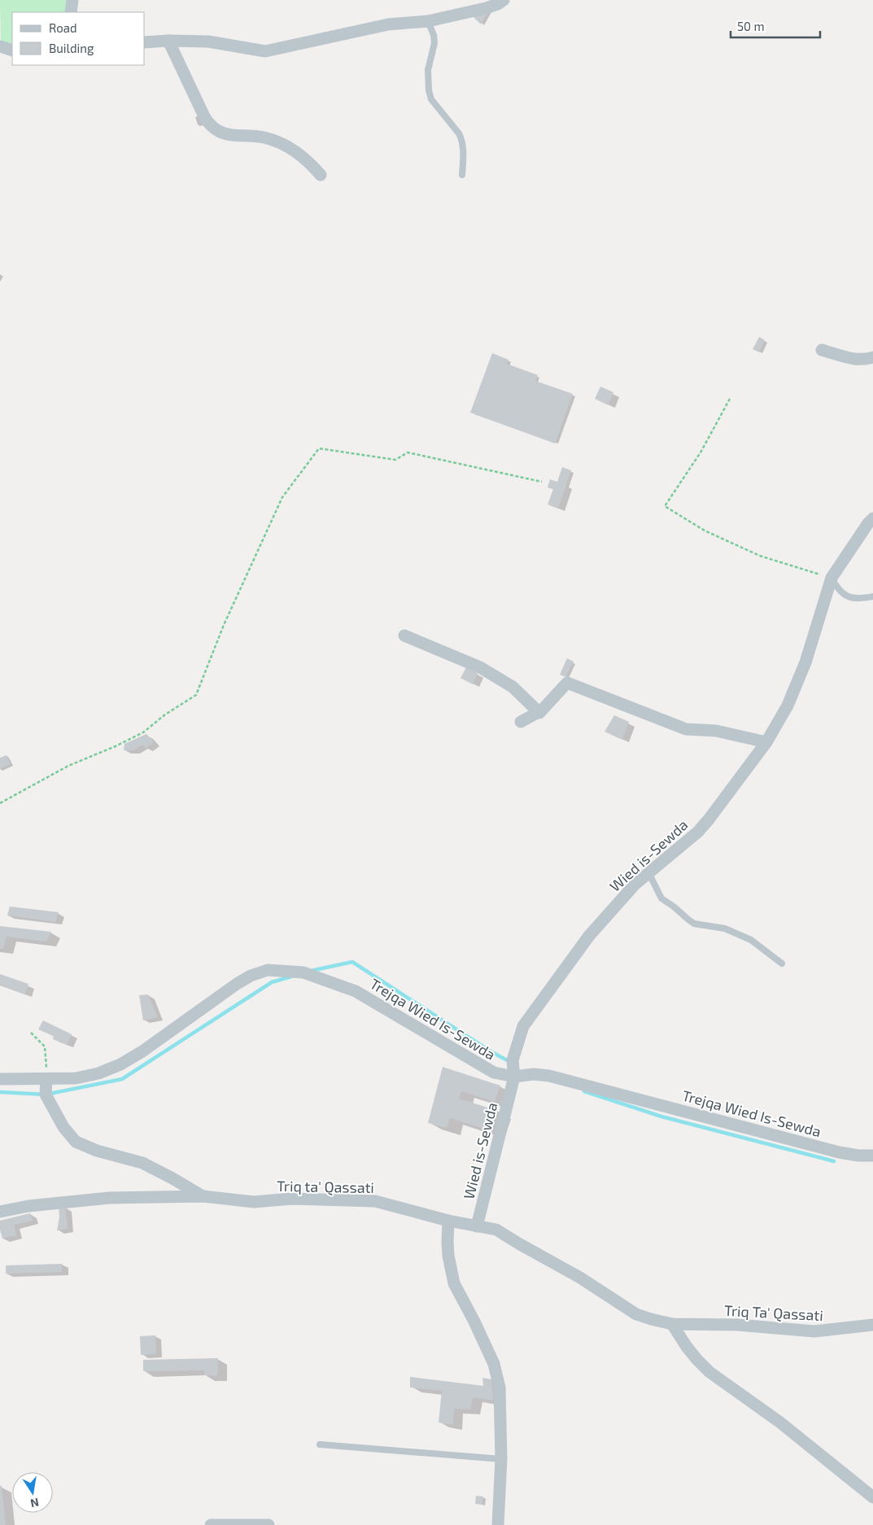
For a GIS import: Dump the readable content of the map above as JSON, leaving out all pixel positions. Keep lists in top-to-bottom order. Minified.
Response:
{"streets":{"street":["Wied is-Sewda","Trejqa Wied Is-Sewda","Triq ta' Qassati","Triq Ta' Qassati"]},"crossings":[["Wied is-Sewda","Trejqa Wied Is-Sewda"],["Wied is-Sewda","Triq ta' Qassati"],["Triq ta' Qassati","Triq Ta' Qassati"]],"legend":["Road","Building"],"scale_bar":"50 m","north":"bottom"}
